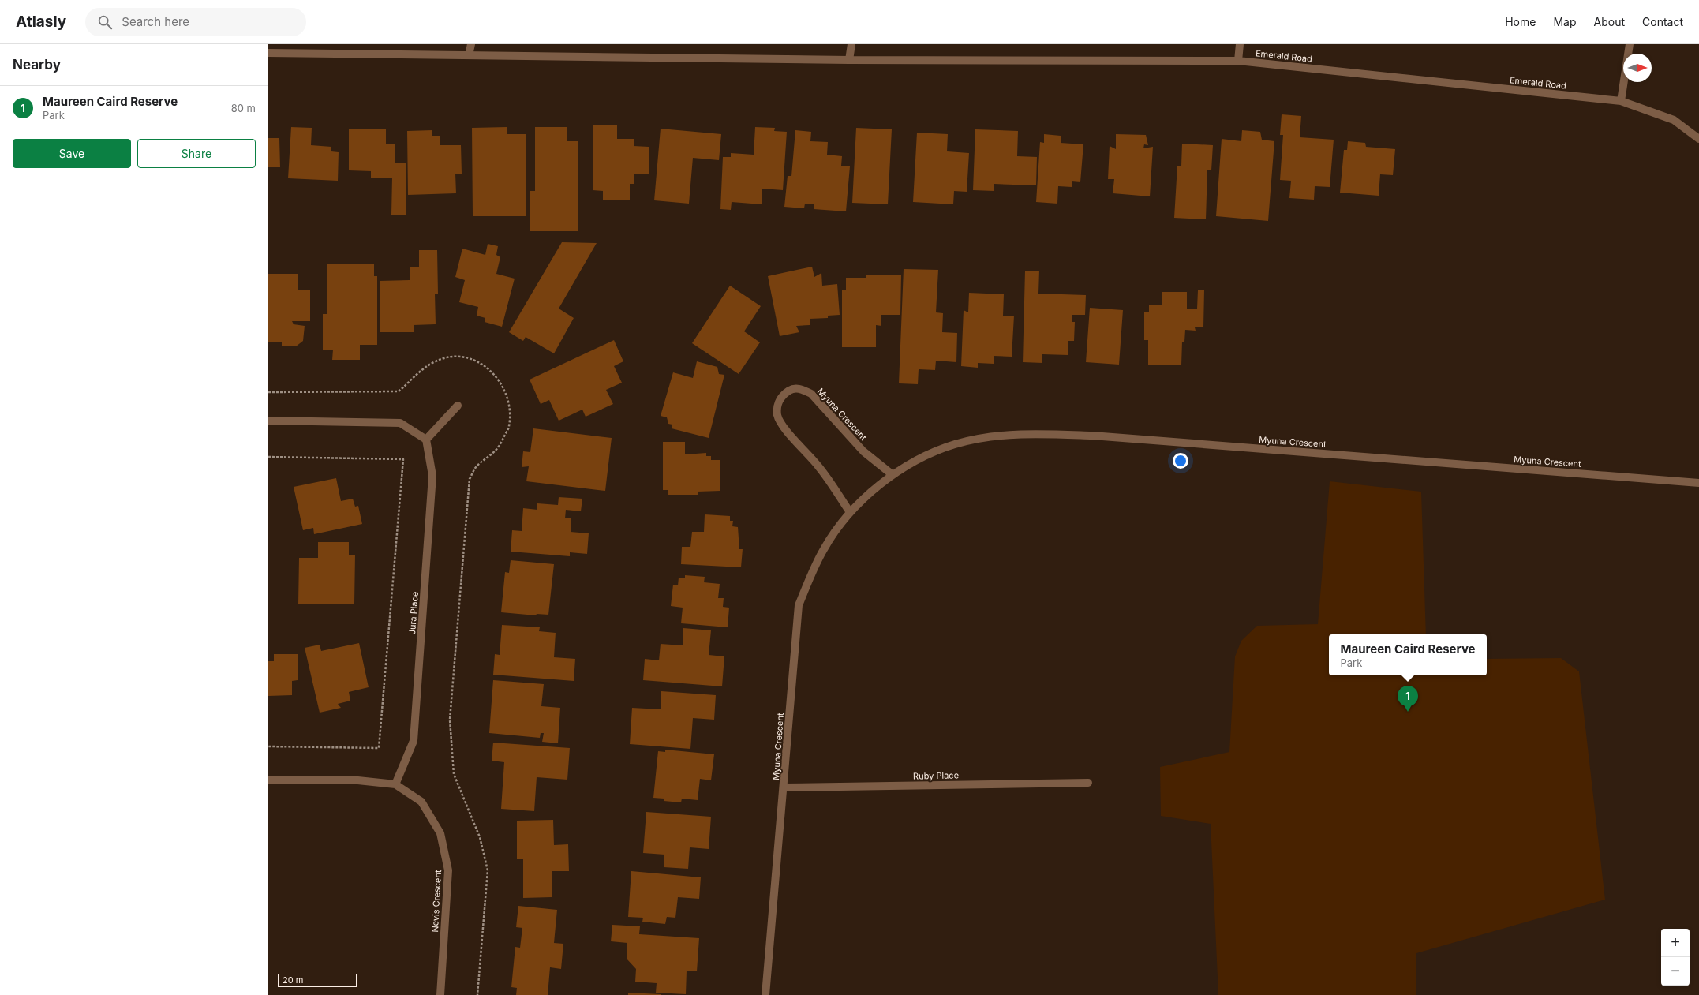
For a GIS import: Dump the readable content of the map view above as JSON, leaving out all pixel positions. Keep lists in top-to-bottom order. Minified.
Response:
{"streets":{"street":["Emerald Road","Myuna Crescent","Jura Place","Ruby Place","Nevis Crescent"]},"crossings":[["Myuna Crescent","Ruby Place"],["Jura Place","Nevis Crescent"]],"scale_bar":"20 m","north":"right","page":{"header":"Atlasly","search":"Search here","nav":["Home","Map","About","Contact"],"heading":"Nearby","list":[{"mark":"1","name":"Maureen Caird Reserve","note":"Park","value":"80 m"}],"buttons":["Save","Share"],"popup":["Maureen Caird Reserve","Park"],"pins":"1","map_buttons":["+","−"],"scale":"20 m"}}
